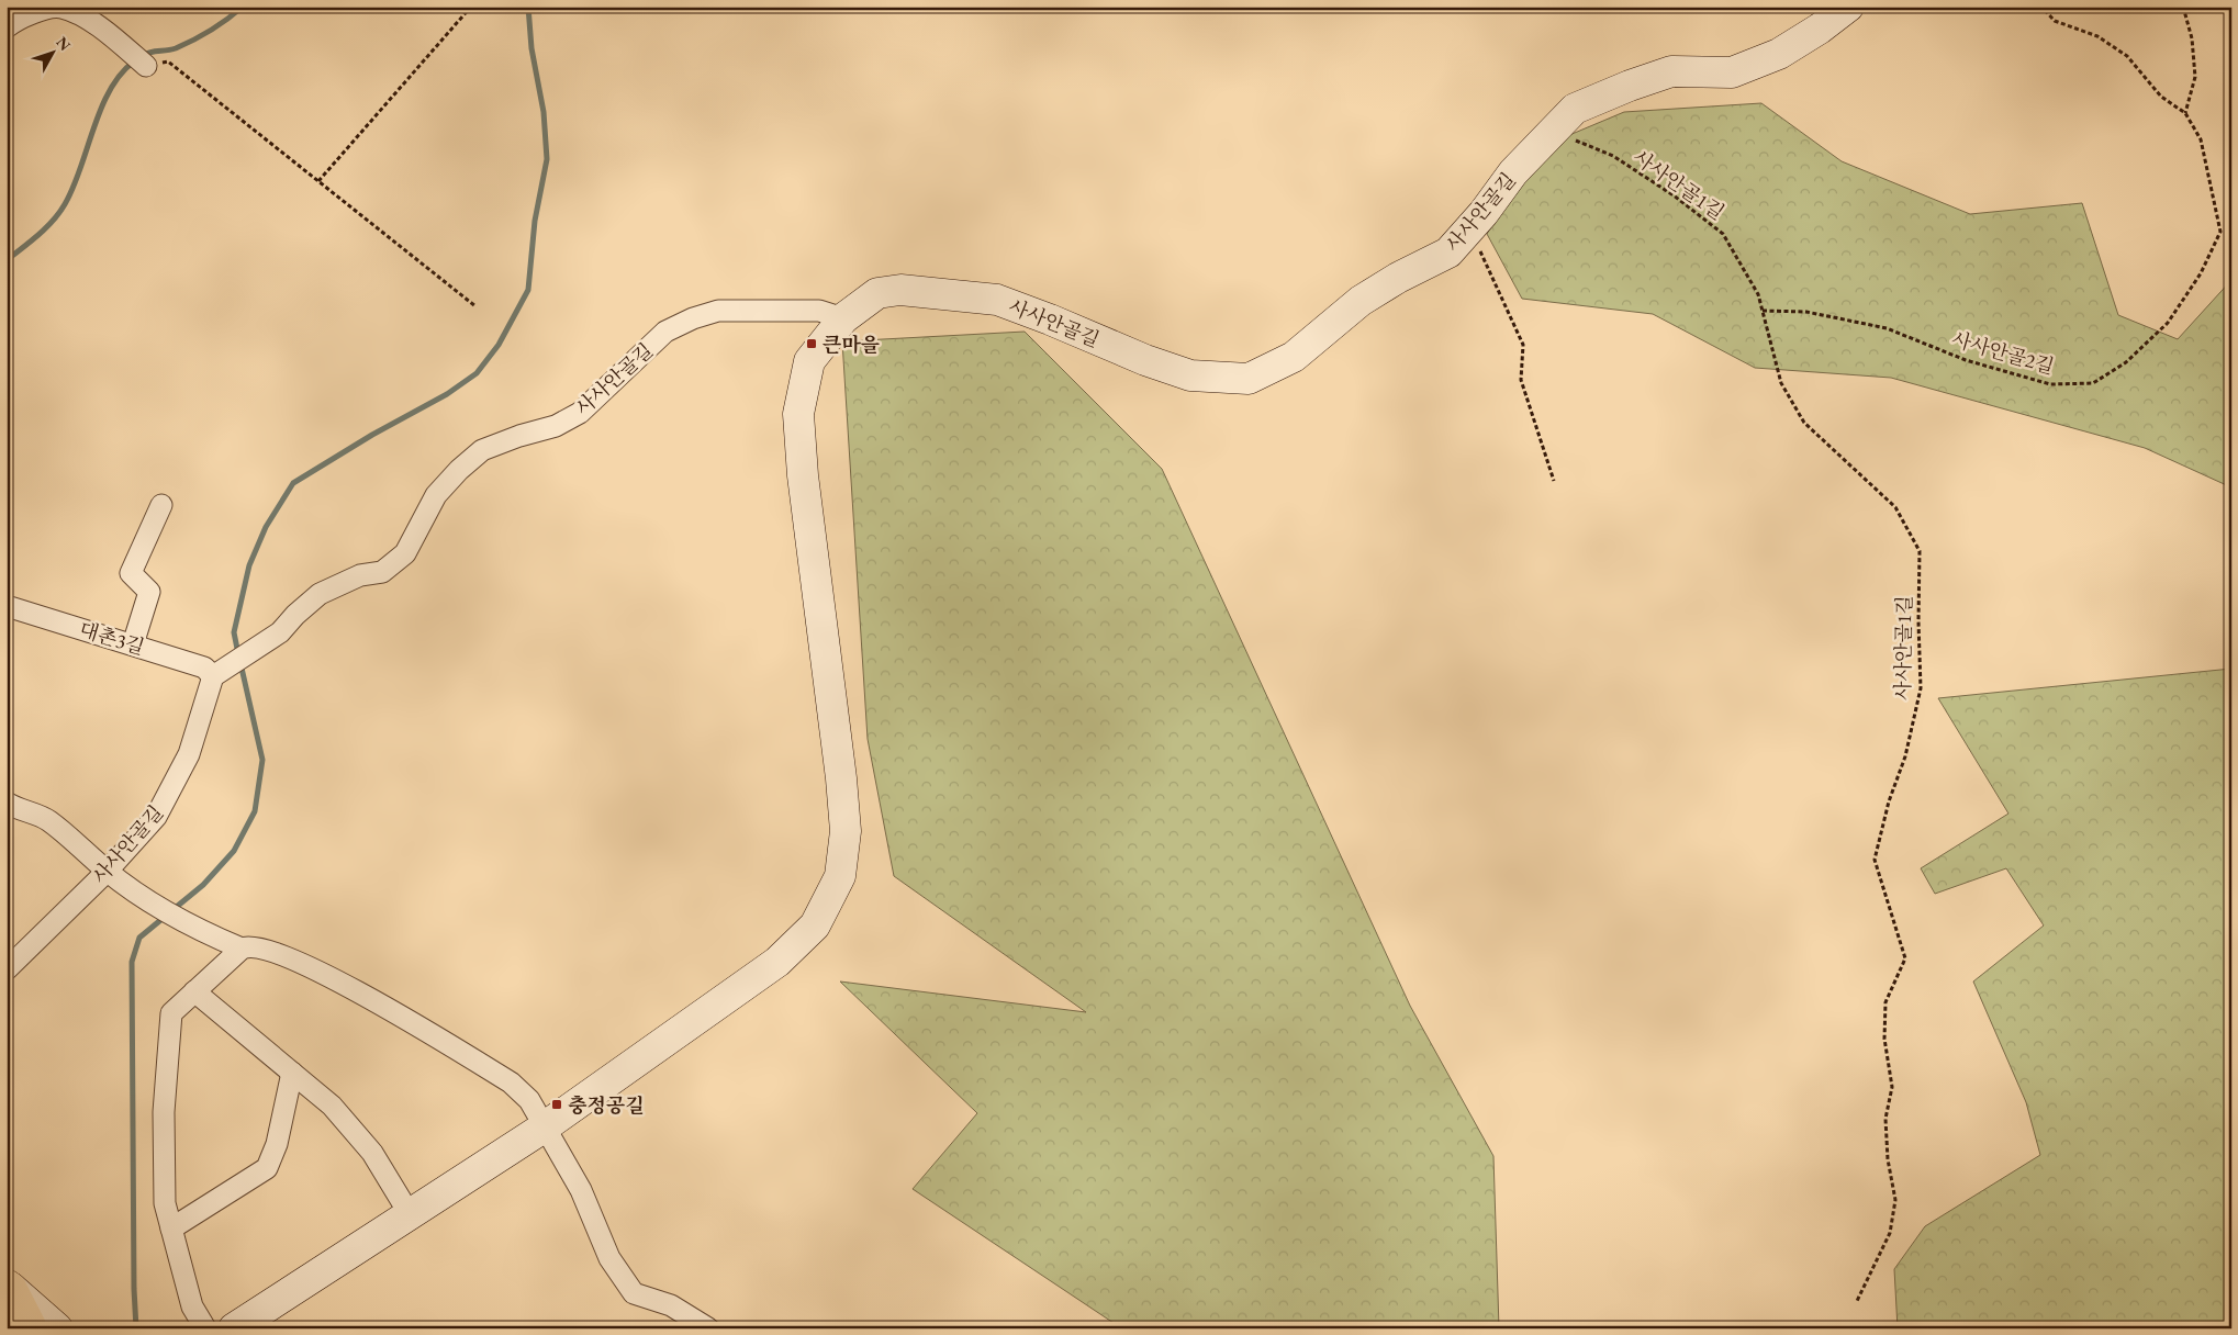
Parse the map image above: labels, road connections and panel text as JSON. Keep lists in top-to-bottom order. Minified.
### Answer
{"streets":{"street":["사사안골길","대촌3길"],"path":["사사안골1길","사사안골2길"]},"crossings":[["사사안골1길","사사안골길"],["사사안골1길","사사안골2길"],["사사안골길","대촌3길"]],"places":{"transit":["큰마을","충정공길"]},"north":"top right"}
